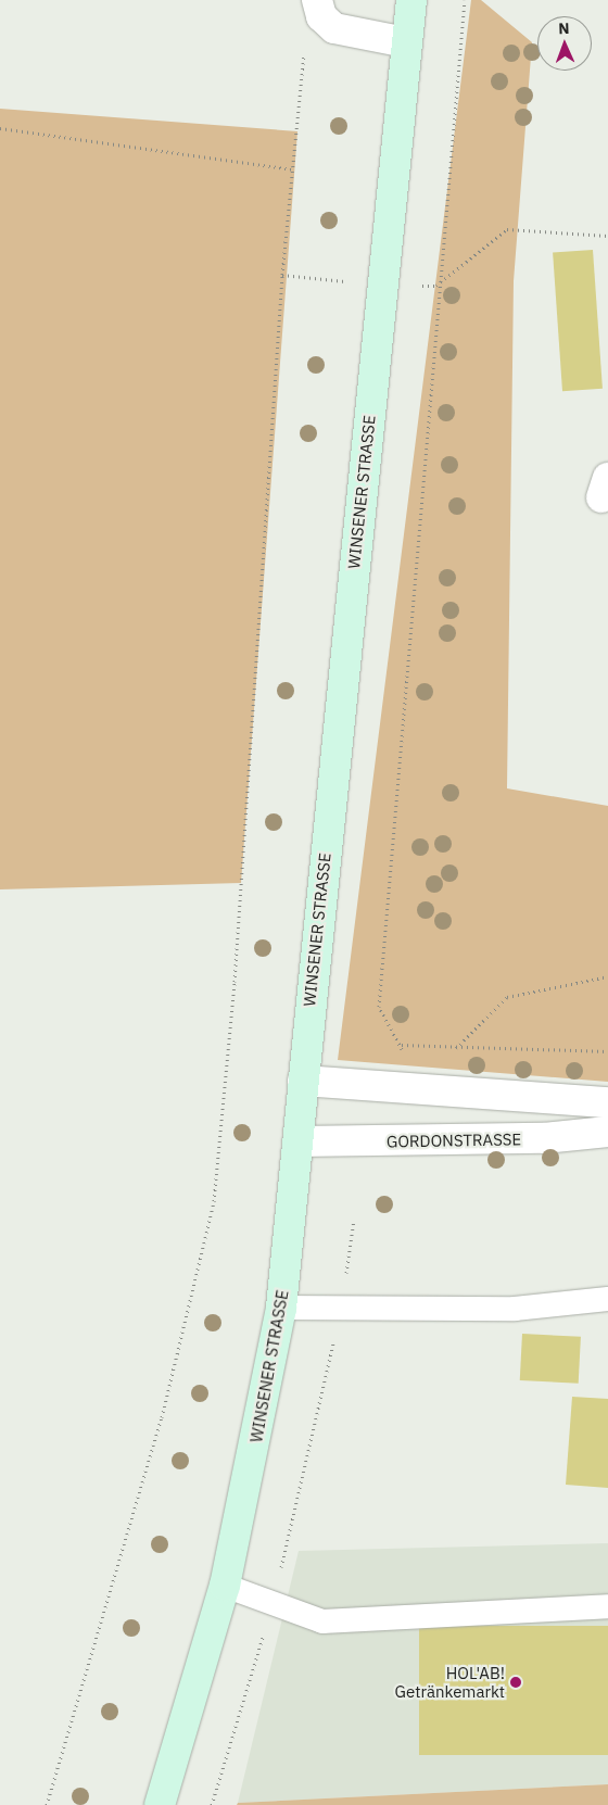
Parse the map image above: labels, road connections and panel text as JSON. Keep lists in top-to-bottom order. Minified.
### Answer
{"streets":{"main road":["WINSENER STRASSE"],"street":["GORDONSTRASSE"]},"crossings":[["WINSENER STRASSE","GORDONSTRASSE"]],"places":["HOL'AB! Getränkemarkt"],"north":"top"}
